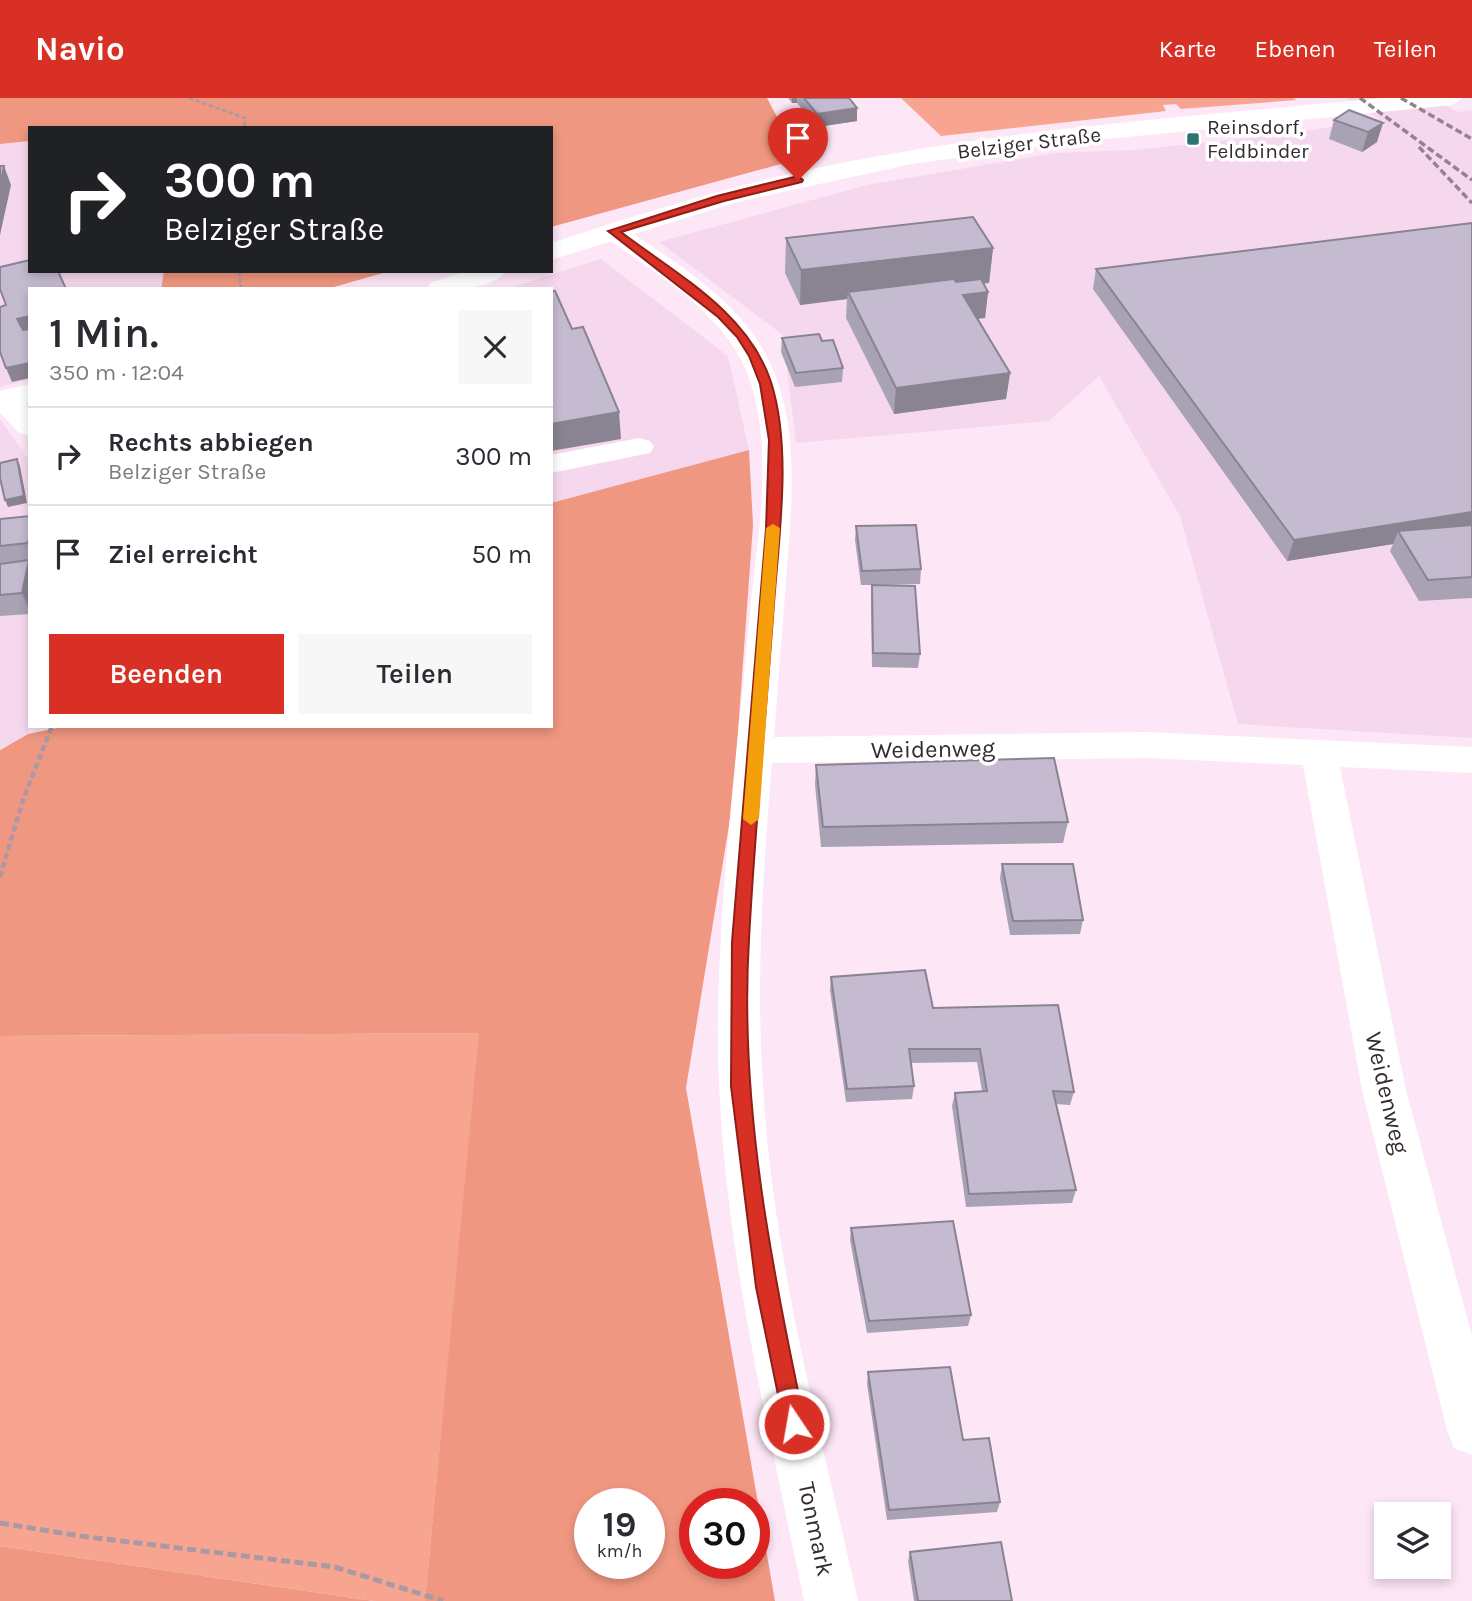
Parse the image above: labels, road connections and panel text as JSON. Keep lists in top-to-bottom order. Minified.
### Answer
{"streets":{"street":["Belziger Straße","Weidenweg","Tonmark"]},"crossings":[["Belziger Straße","Tonmark"],["Weidenweg","Tonmark"]],"places":{"transit":["Reinsdorf, Feldbinder"]},"page":{"header":"Navio","nav":["Karte","Ebenen","Teilen"],"turn":["300 m","Belziger Straße"],"heading":["1 Min.","350 m · 12:04"],"list":[{"name":"Rechts abbiegen","note":"Belziger Straße","value":"300 m"},{"name":"Ziel erreicht","value":"50 m"}],"buttons":["Beenden","Teilen"],"speed":"19 km/h","limit":"30"}}
